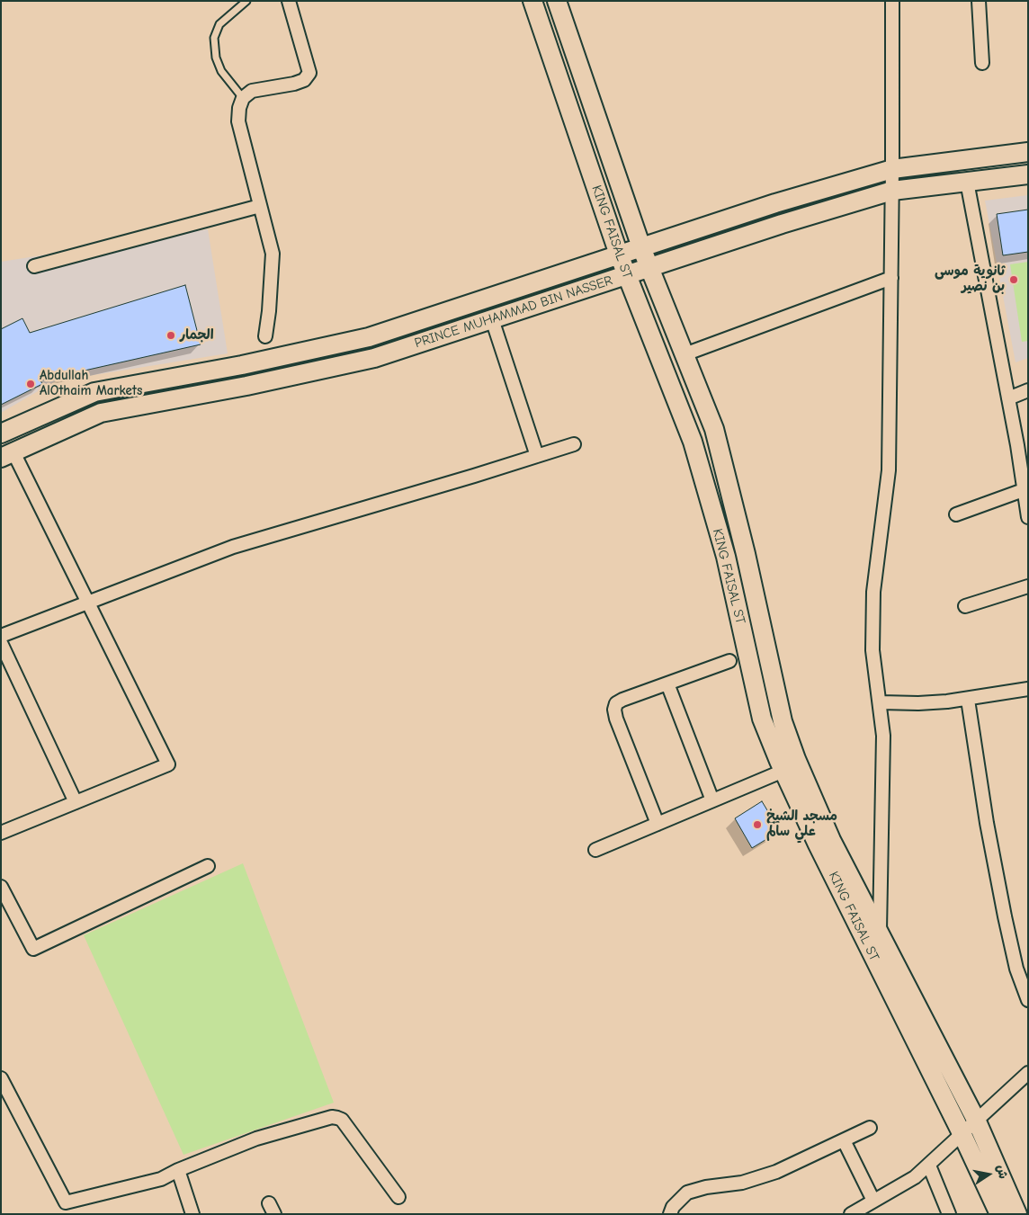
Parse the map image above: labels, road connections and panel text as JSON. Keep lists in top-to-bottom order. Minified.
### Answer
{"streets":{"street":["KING FAISAL ST","PRINCE MUHAMMAD BIN NASSER"]},"crossings":[["KING FAISAL ST","PRINCE MUHAMMAD BIN NASSER"]],"places":["ثانوية موسى بن نصير","الجمار","Abdullah AlOthaim Markets","مسجد الشيخ علي سالم"],"north":"right"}
